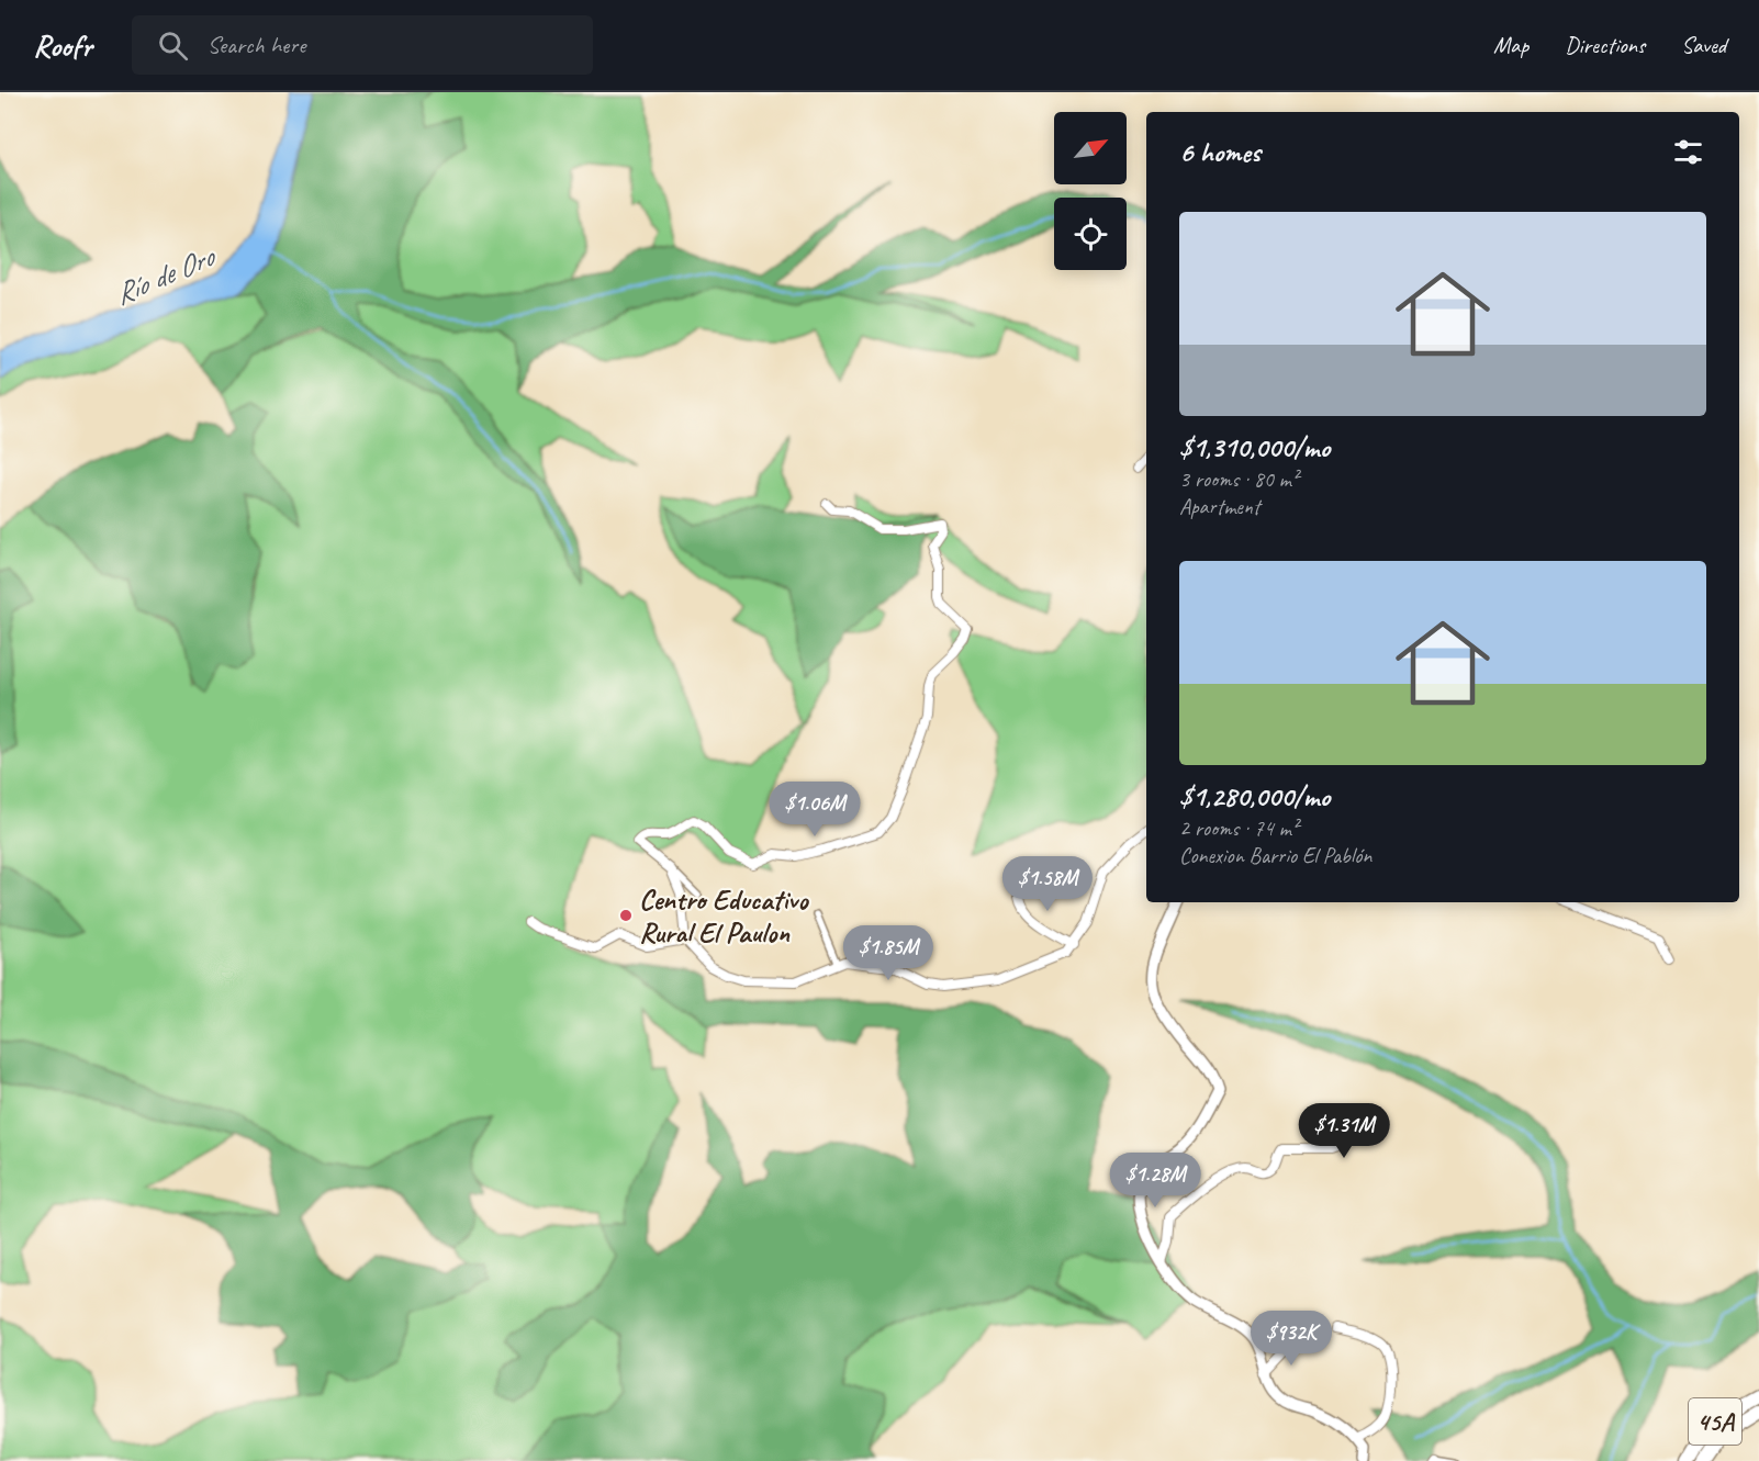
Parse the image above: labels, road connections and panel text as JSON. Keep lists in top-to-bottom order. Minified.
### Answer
{"streets":{"highway":["45A"]},"water":["Río de Oro"],"places":["Centro Educativo Rural El Paulon"],"north":"top right","page":{"header":"Roofr","search":"Search here","nav":["Map","Directions","Saved"],"heading":"6 homes","list":[{"name":"$1,310,000/mo","note":"3 rooms · 80 m² · Apartment"},{"name":"$1,280,000/mo","note":"2 rooms · 74 m² · Conexion Barrio El Pablón"}],"price":["$1.06M","$1.58M","$1.85M","$1.31M","$1.28M","$932K"]}}
